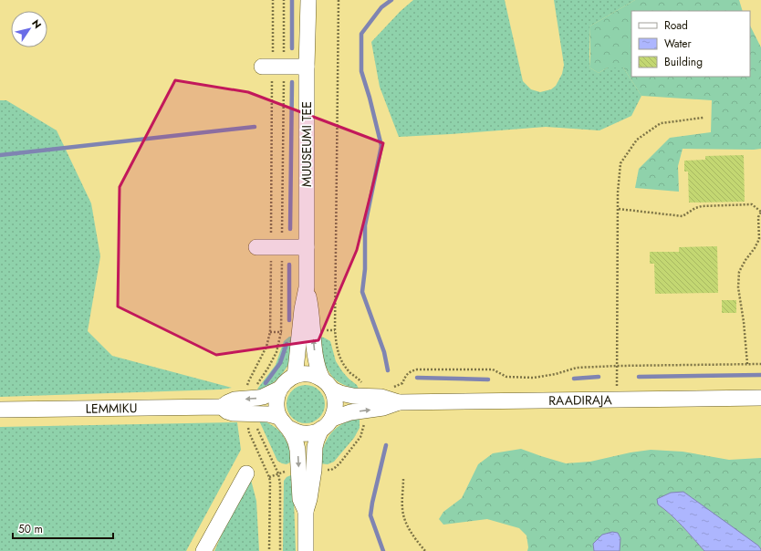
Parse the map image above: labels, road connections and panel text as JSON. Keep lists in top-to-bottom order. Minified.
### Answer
{"streets":{"street":["MUUSEUMI TEE","RAADIRAJA","LEMMIKU"]},"crossings":[["MUUSEUMI TEE","RAADIRAJA"],["MUUSEUMI TEE","LEMMIKU"],["RAADIRAJA","LEMMIKU"]],"legend":["Road","Water","Building"],"scale_bar":"50 m","north":"top right"}
